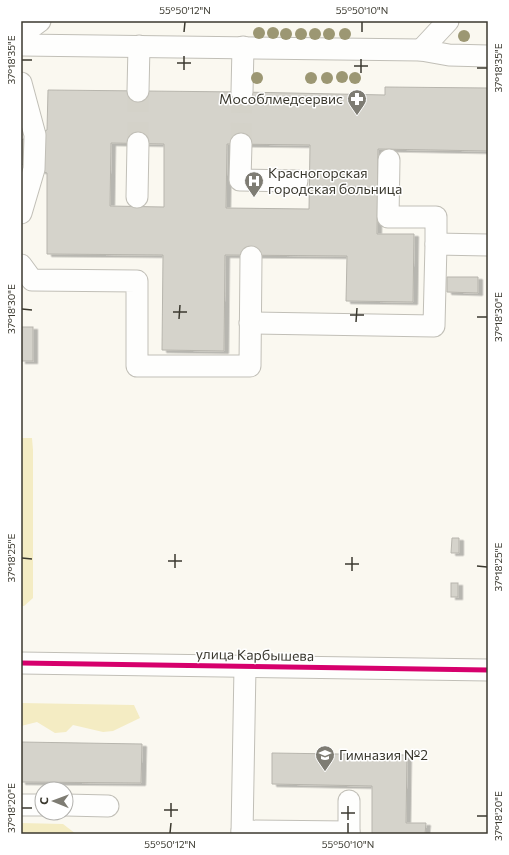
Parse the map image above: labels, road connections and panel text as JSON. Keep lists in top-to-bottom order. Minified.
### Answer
{"streets":{"street":["улица Карбышева"]},"places":{"pharmacy":["Мособлмедсервис"],"hospital":["Красногорская городская больница"],"school or university":["Гимназия №2"]},"north":"left","coordinates":["55°50'12\"N","55°50'10\"N","37°18'35\"E","37°18'30\"E","37°18'25\"E","37°18'20\"E"]}
